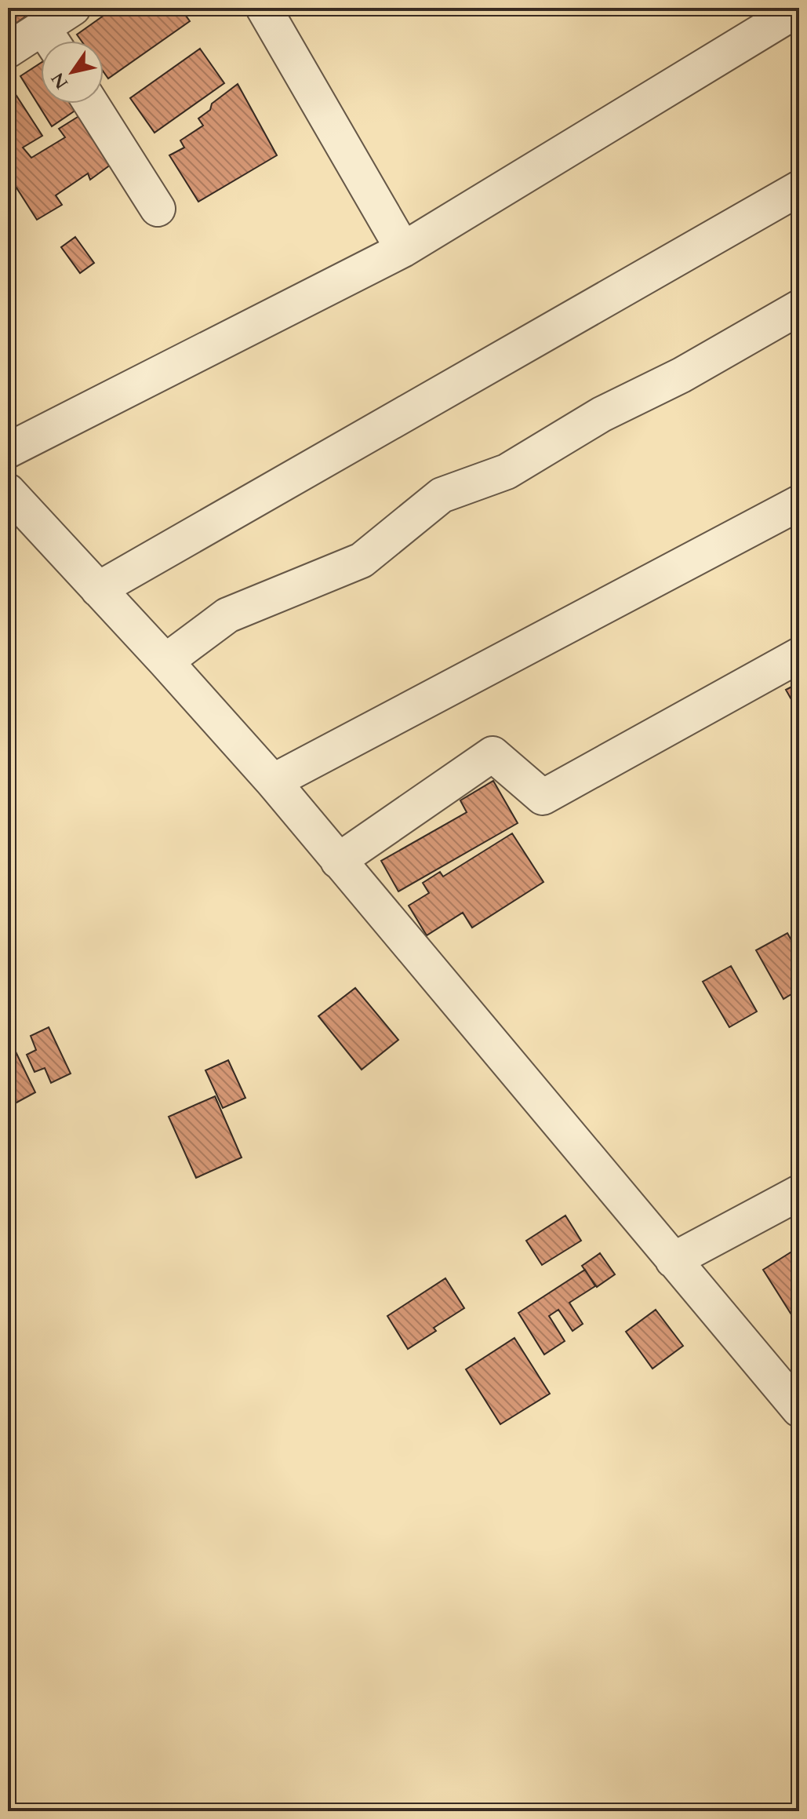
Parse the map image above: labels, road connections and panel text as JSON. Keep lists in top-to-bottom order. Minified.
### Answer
{"north":"bottom left"}
